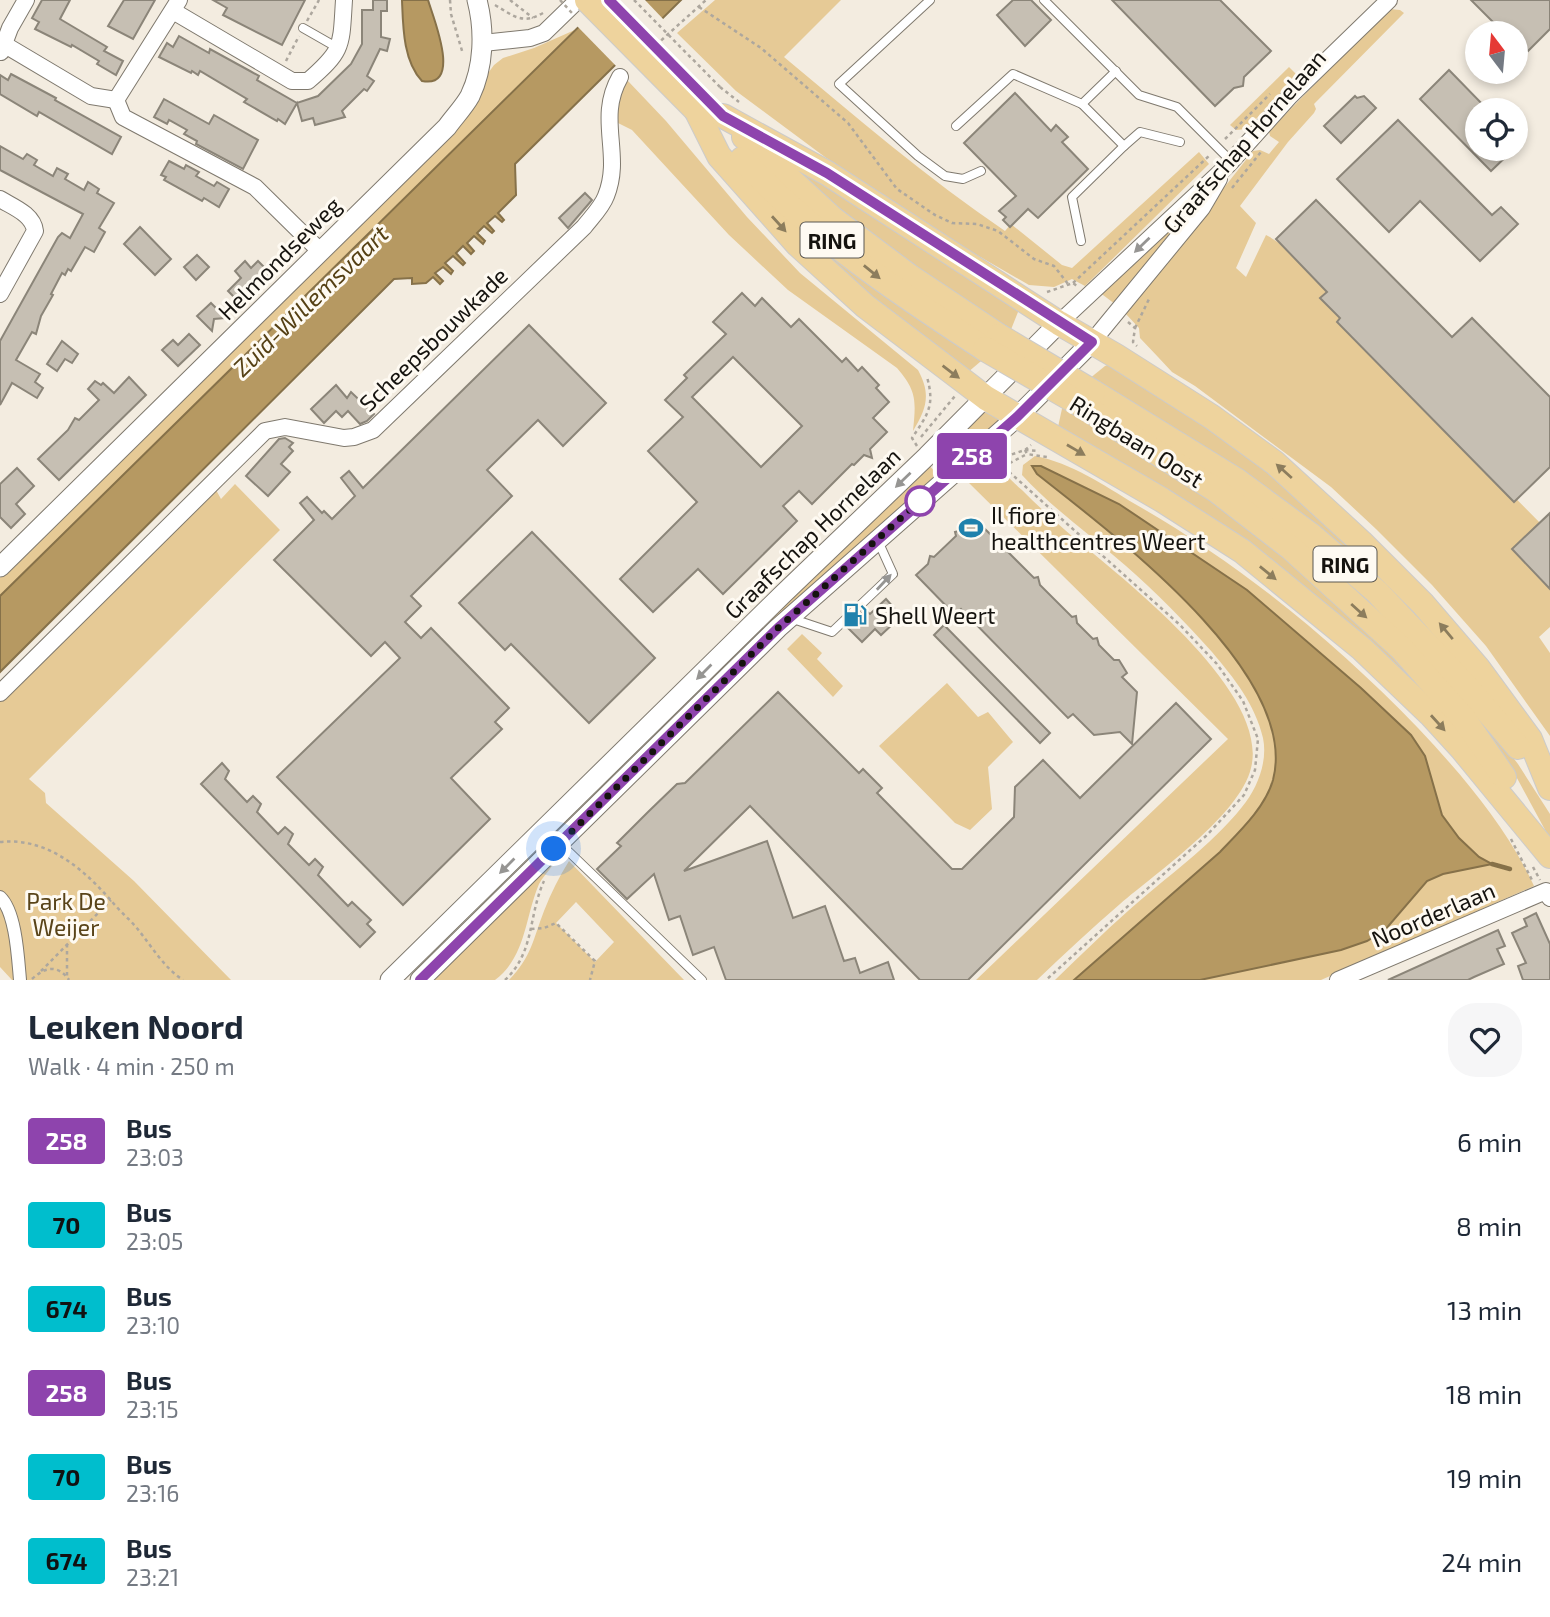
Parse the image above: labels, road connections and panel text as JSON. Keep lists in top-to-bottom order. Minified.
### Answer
{"streets":{"main road":["RING","Ringbaan Oost"],"street":["Graafschap Hornelaan","Helmondseweg","Scheepsbouwkade","Noorderlaan"]},"water":["Zuid-Willemsvaart"],"parks":["Park De Weijer"],"places":{"sports":["Il fiore healthcentres Weert"],"fuel station":["Shell Weert"]},"lines":["bus line 258"],"north":"top","page":{"on_map":"258","heading":["Leuken Noord","Walk · 4 min · 250 m"],"list":[{"mark":"258","name":"Bus","note":"23:03","value":"6 min"},{"mark":"70","name":"Bus","note":"23:05","value":"8 min"},{"mark":"674","name":"Bus","note":"23:10","value":"13 min"},{"mark":"258","name":"Bus","note":"23:15","value":"18 min"},{"mark":"70","name":"Bus","note":"23:16","value":"19 min"},{"mark":"674","name":"Bus","note":"23:21","value":"24 min"}]}}
